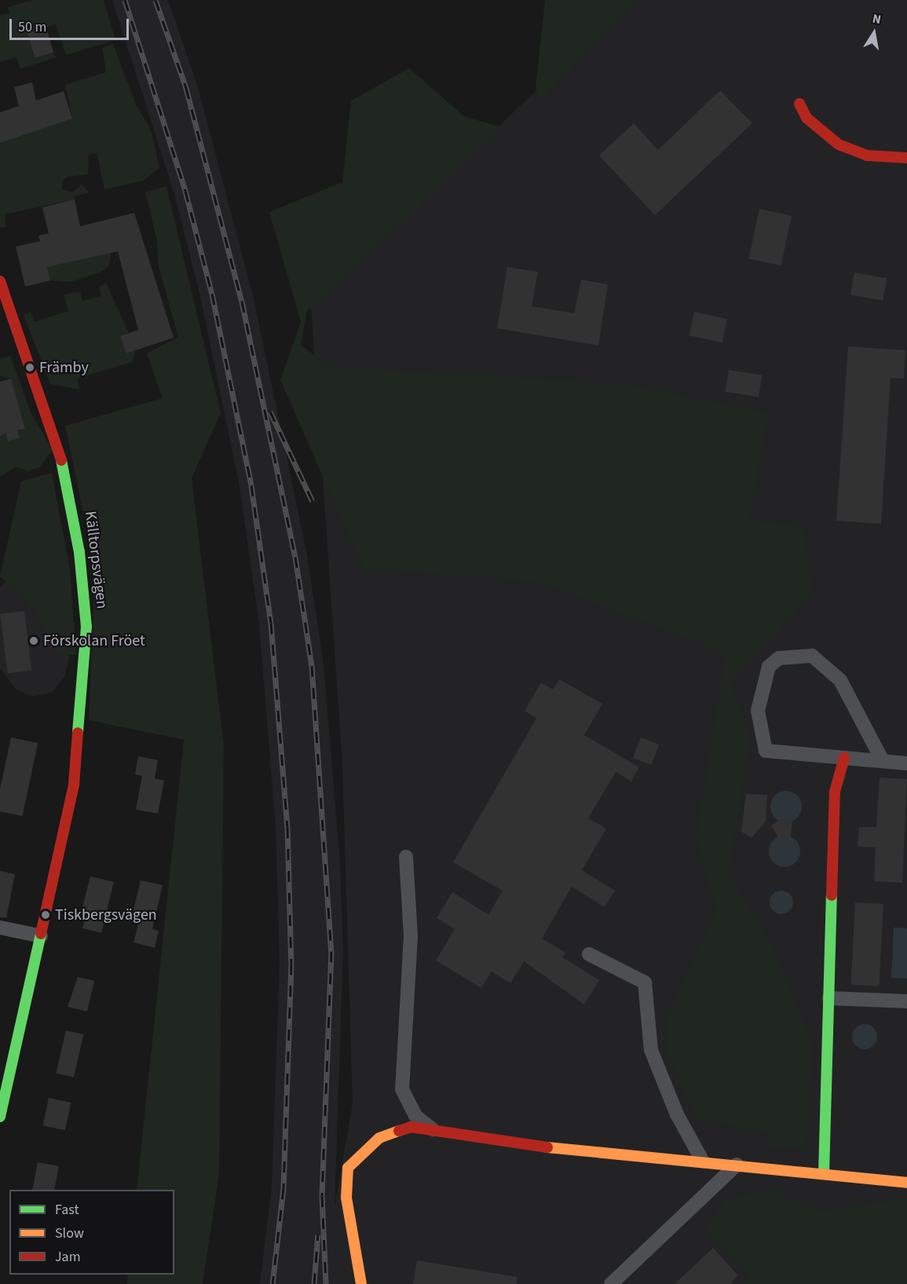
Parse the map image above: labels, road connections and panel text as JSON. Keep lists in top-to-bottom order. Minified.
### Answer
{"streets":{"street":["Källtorpsvägen"]},"places":["Främby","Förskolan Fröet","Tiskbergsvägen"],"legend":["Fast","Slow","Jam"],"scale_bar":"50 m","north":"top"}
